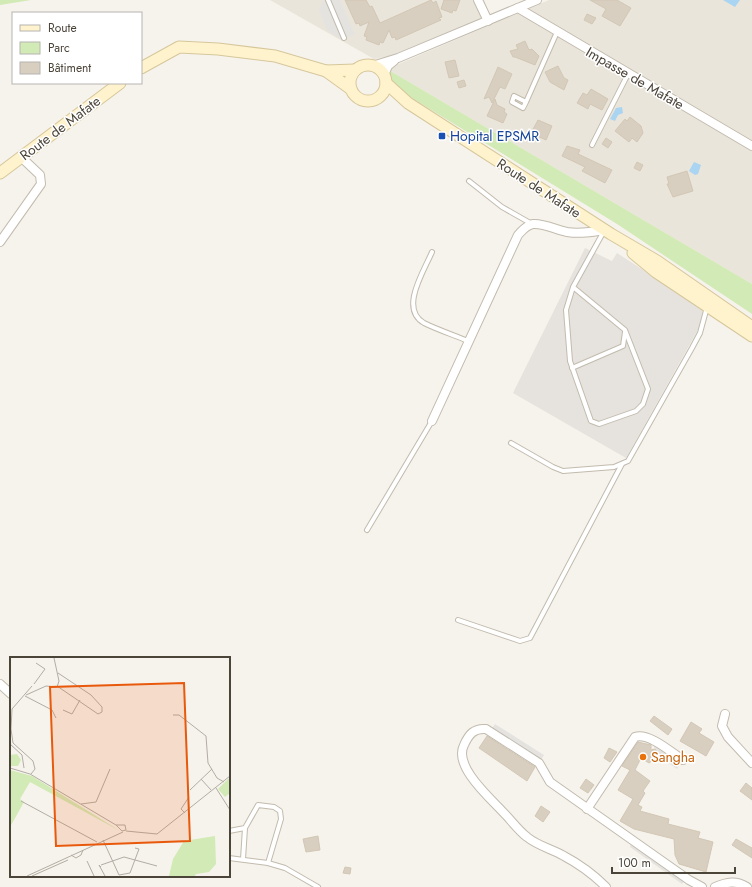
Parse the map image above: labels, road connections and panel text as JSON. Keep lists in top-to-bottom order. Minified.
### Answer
{"streets":{"main road":["Route de Mafate"],"street":["Impasse de Mafate"]},"places":{"transit":["Hopital EPSMR"],"other":["Sangha"]},"legend":["Route","Parc","Bâtiment"],"scale_bar":"100 m"}
